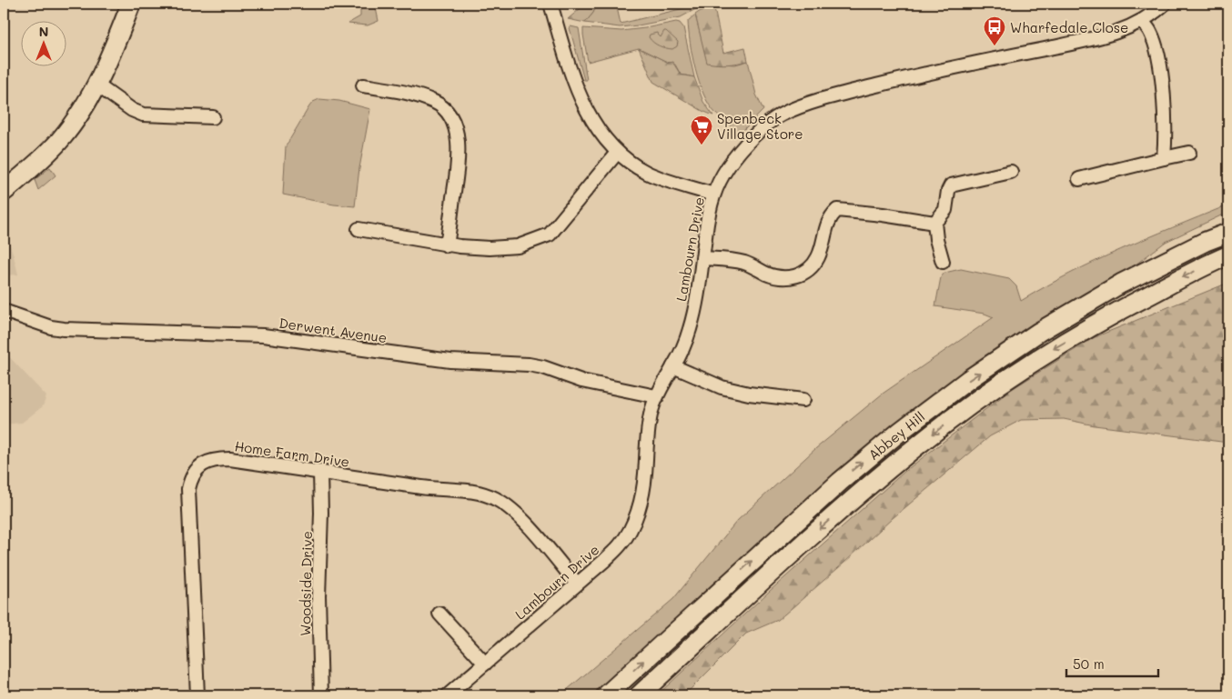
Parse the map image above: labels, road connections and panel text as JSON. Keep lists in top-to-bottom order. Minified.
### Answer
{"streets":{"highway":["Abbey Hill"],"street":["Lambourn Drive","Derwent Avenue","Home Farm Drive","Woodside Drive"]},"crossings":[["Lambourn Drive","Derwent Avenue"],["Lambourn Drive","Home Farm Drive"],["Home Farm Drive","Woodside Drive"]],"places":{"bus stop":["Wharfedale Close"],"supermarket":["Spenbeck Village Store"]},"scale_bar":"50 m","north":"top"}
